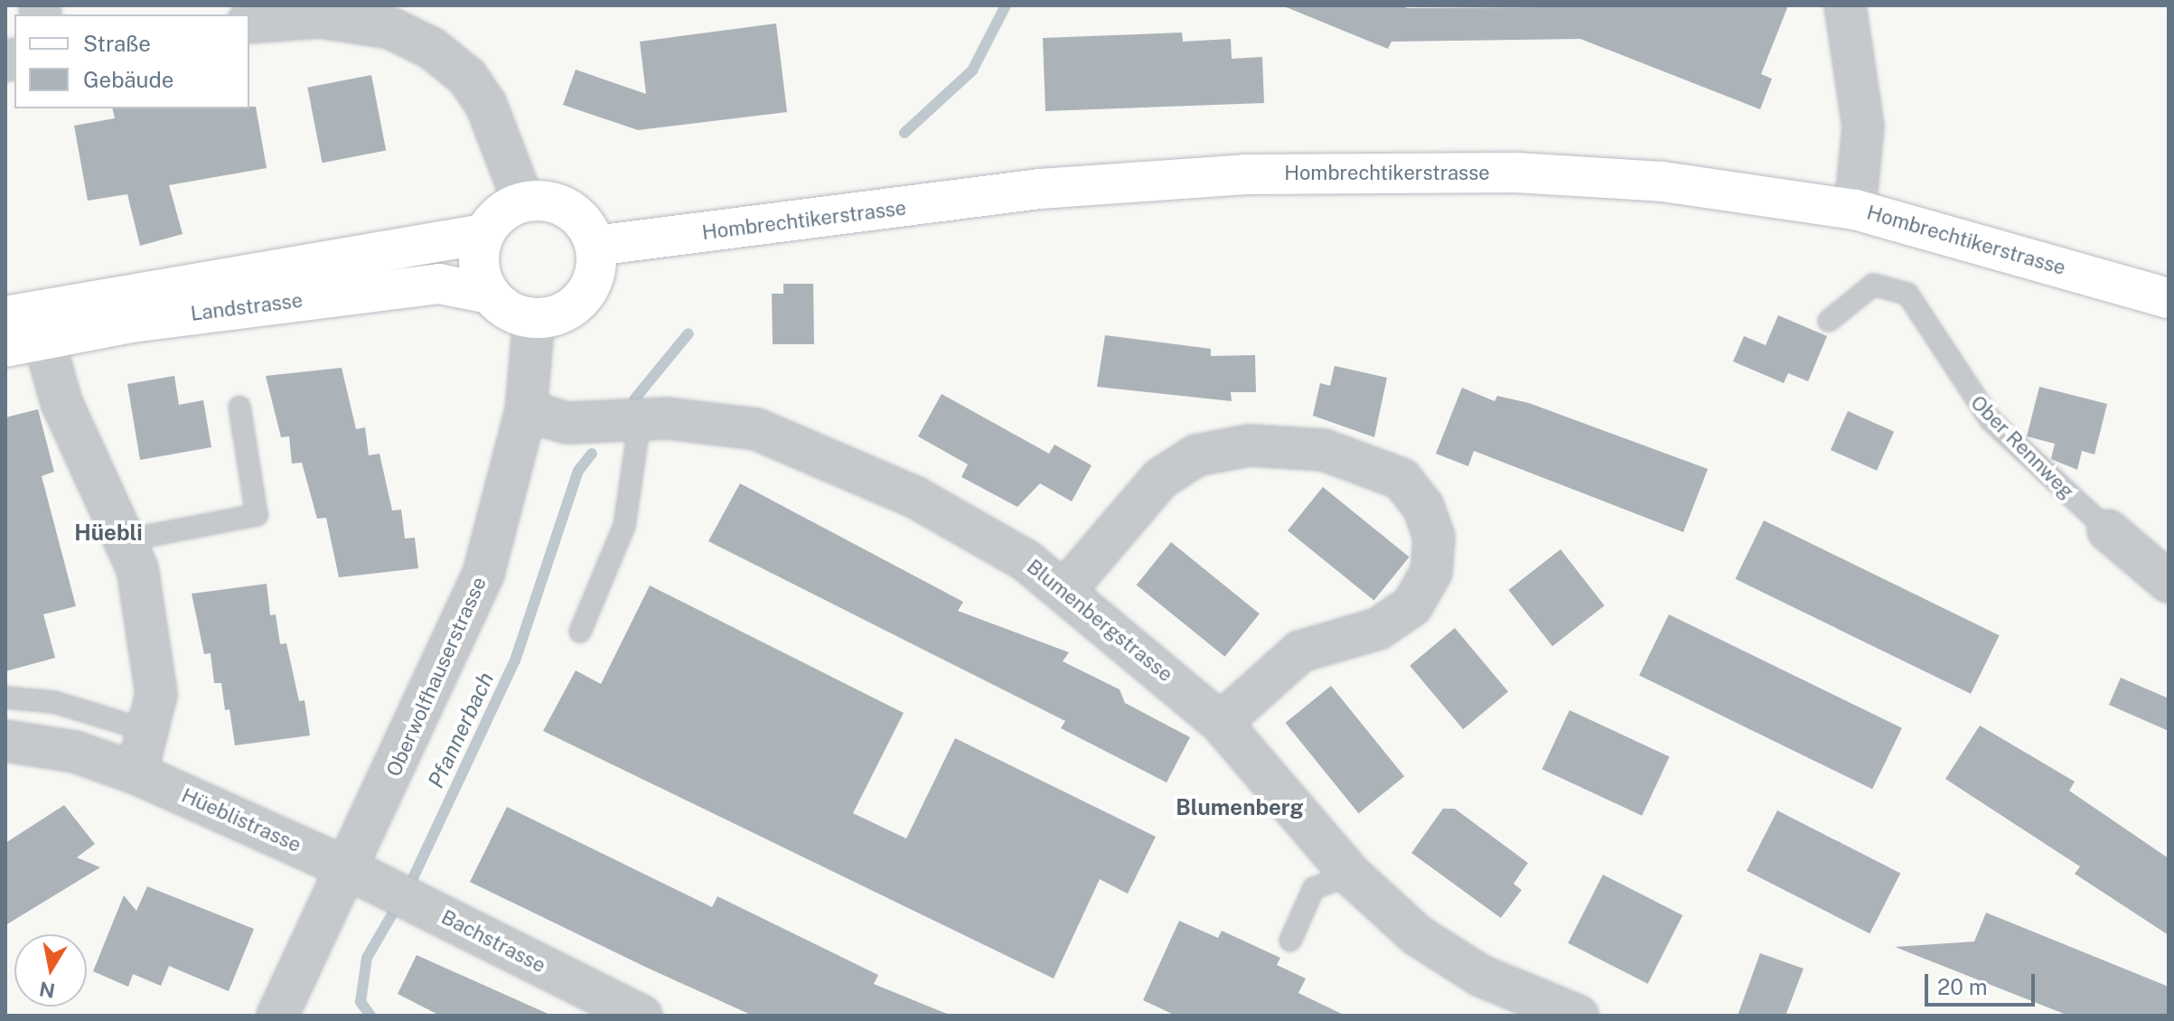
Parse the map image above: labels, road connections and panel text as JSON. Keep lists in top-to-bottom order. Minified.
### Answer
{"streets":{"main road":["Hombrechtikerstrasse","Landstrasse"],"street":["Ober Rennweg","Blumenbergstrasse","Oberwolfhauserstrasse","Hüeblistrasse","Bachstrasse"]},"crossings":[["Hombrechtikerstrasse","Landstrasse"],["Hombrechtikerstrasse","Oberwolfhauserstrasse"],["Landstrasse","Oberwolfhauserstrasse"],["Blumenbergstrasse","Oberwolfhauserstrasse"],["Oberwolfhauserstrasse","Hüeblistrasse"],["Oberwolfhauserstrasse","Bachstrasse"],["Hüeblistrasse","Bachstrasse"]],"districts":["Hüebli","Blumenberg"],"water":["Pfannerbach"],"legend":["Straße","Gebäude"],"scale_bar":"20 m","north":"bottom"}
